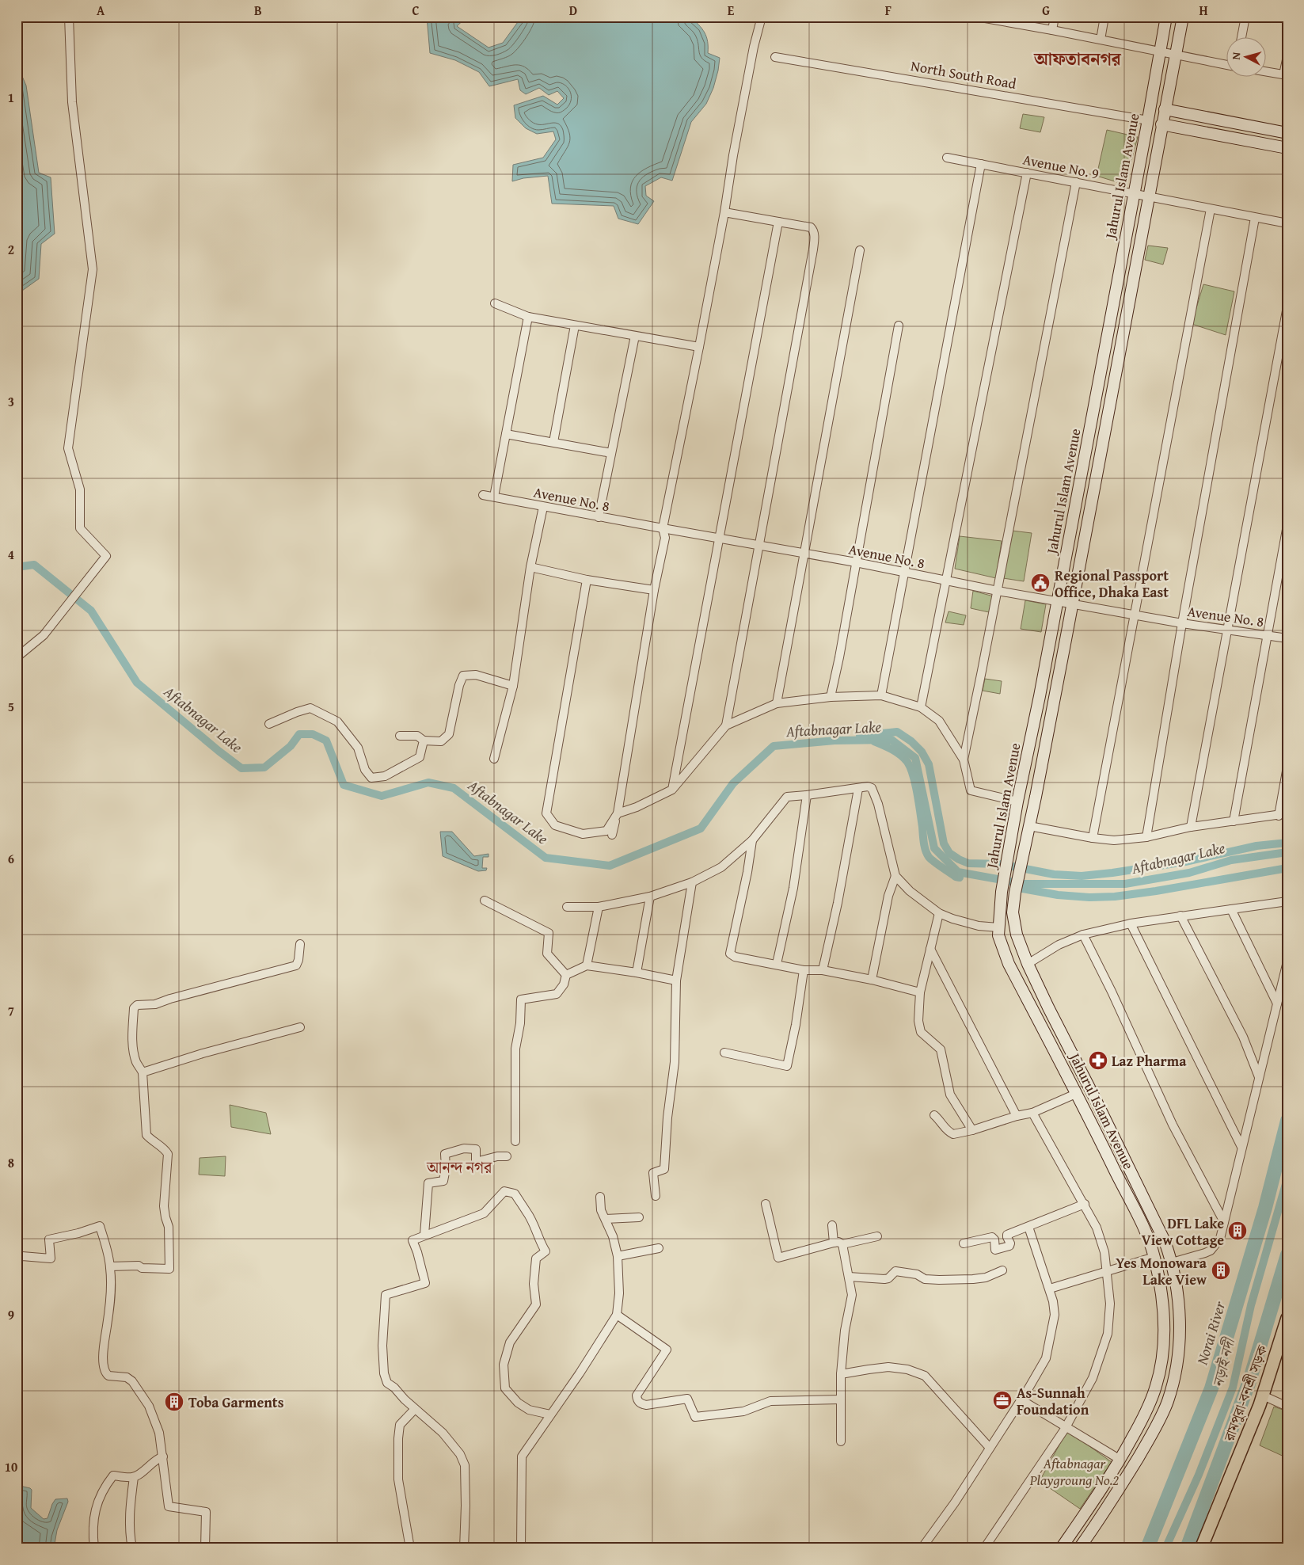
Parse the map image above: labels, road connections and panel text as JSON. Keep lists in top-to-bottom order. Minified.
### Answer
{"streets":{"main road":["রামপুরা-বনশ্রী সড়ক"],"street":["North South Road","Avenue No. 9","Jahurul Islam Avenue","Avenue No. 8"]},"crossings":[["North South Road","Jahurul Islam Avenue"],["Avenue No. 9","Jahurul Islam Avenue"],["Jahurul Islam Avenue","Avenue No. 8"]],"districts":["আফতাবনগর","আনন্দ নগর"],"water":["Aftabnagar Lake","Norai River","নড়াই নদী"],"parks":["Aftabnagar Playgroung No.2"],"places":{"public building":["Regional Passport Office, Dhaka East"],"pharmacy":["Laz Pharma"],"building":["DFL Lake View Cottage","Yes Monowara Lake View","Toba Garments"],"office":["As-Sunnah Foundation"]},"north":"left","grid":{"columns":["A","B","C","D","E","F","G","H"],"rows":["1","2","3","4","5","6","7","8","9","10"]}}
